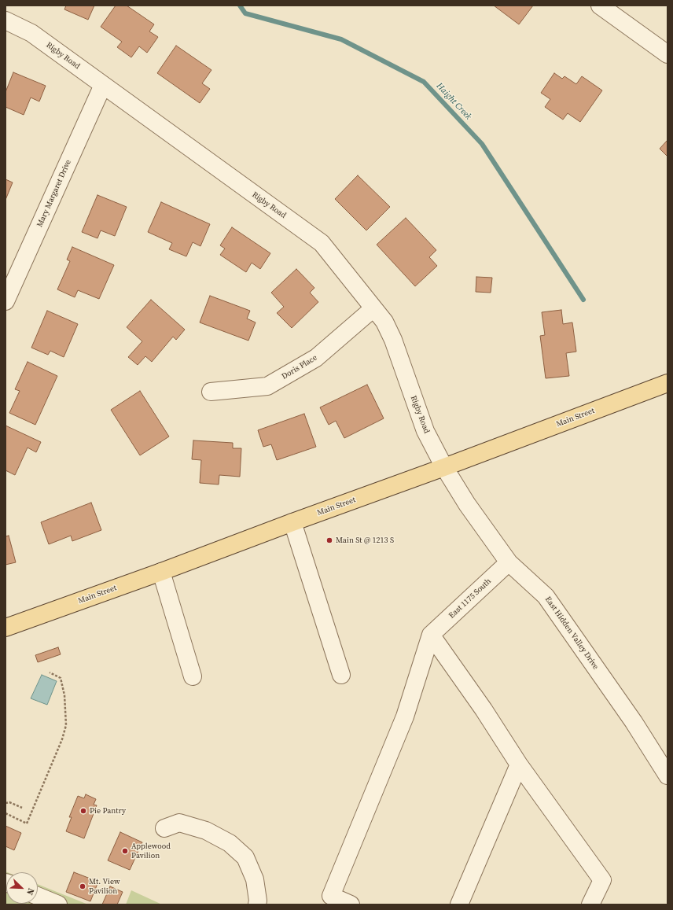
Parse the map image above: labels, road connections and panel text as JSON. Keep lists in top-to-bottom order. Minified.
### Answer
{"streets":{"main road":["Main Street"],"street":["Rigby Road","Mary Margaret Drive","Doris Place","East 1175 South","East Hidden Valley Drive"]},"crossings":[["Rigby Road","Mary Margaret Drive"],["Rigby Road","Doris Place"],["Rigby Road","Main Street"],["Rigby Road","East Hidden Valley Drive"],["Main Street","East Hidden Valley Drive"],["East 1175 South","East Hidden Valley Drive"]],"water":["Haight Creek"],"places":["Main St @ 1213 S","Pie Pantry","Applewood Pavilion","Mt. View Pavilion"],"north":"bottom right"}
